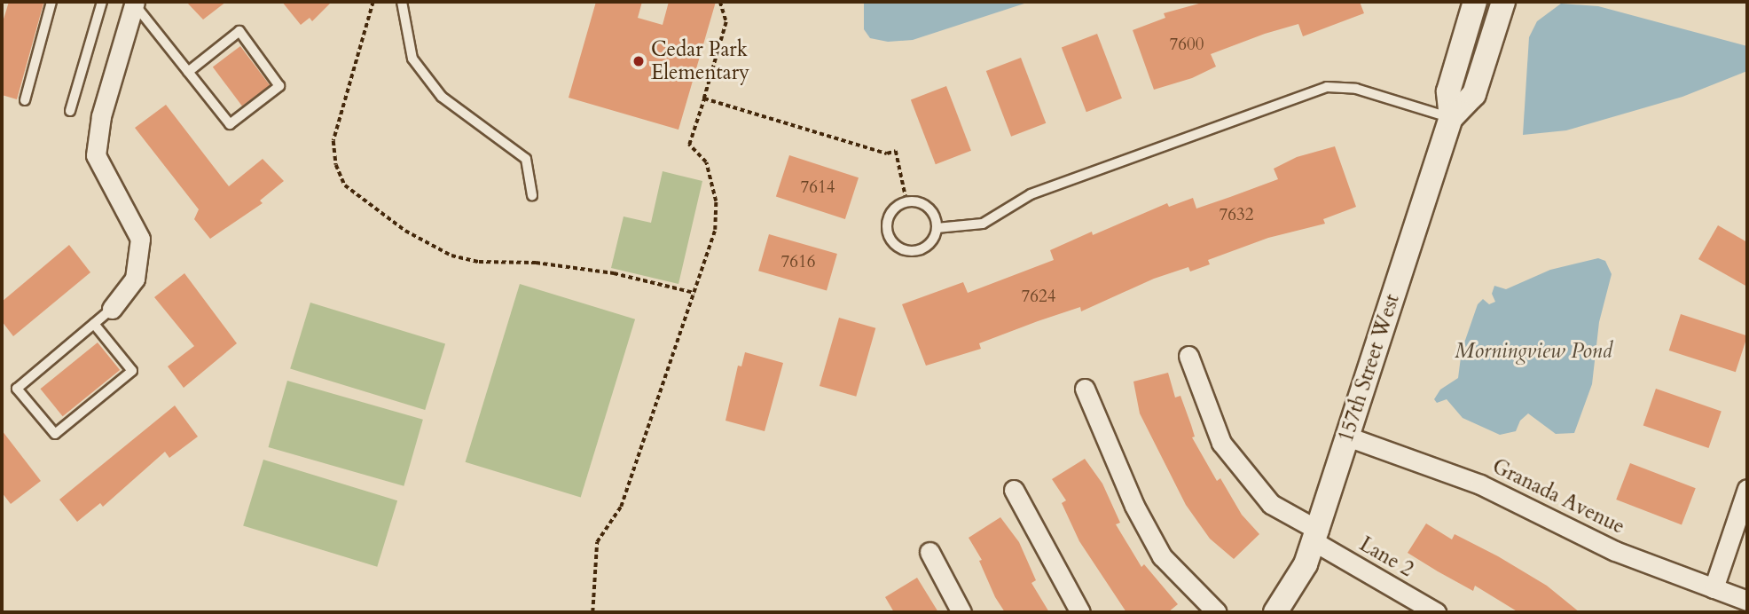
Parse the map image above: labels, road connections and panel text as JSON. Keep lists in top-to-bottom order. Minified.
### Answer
{"streets":{"street":["157th Street West","Granada Avenue","Lane 2"]},"crossings":[["157th Street West","Granada Avenue"],["157th Street West","Lane 2"]],"water":["Morningview Pond"],"places":["Cedar Park Elementary"],"house_numbers":["7600","7614","7632","7616","7624"]}
